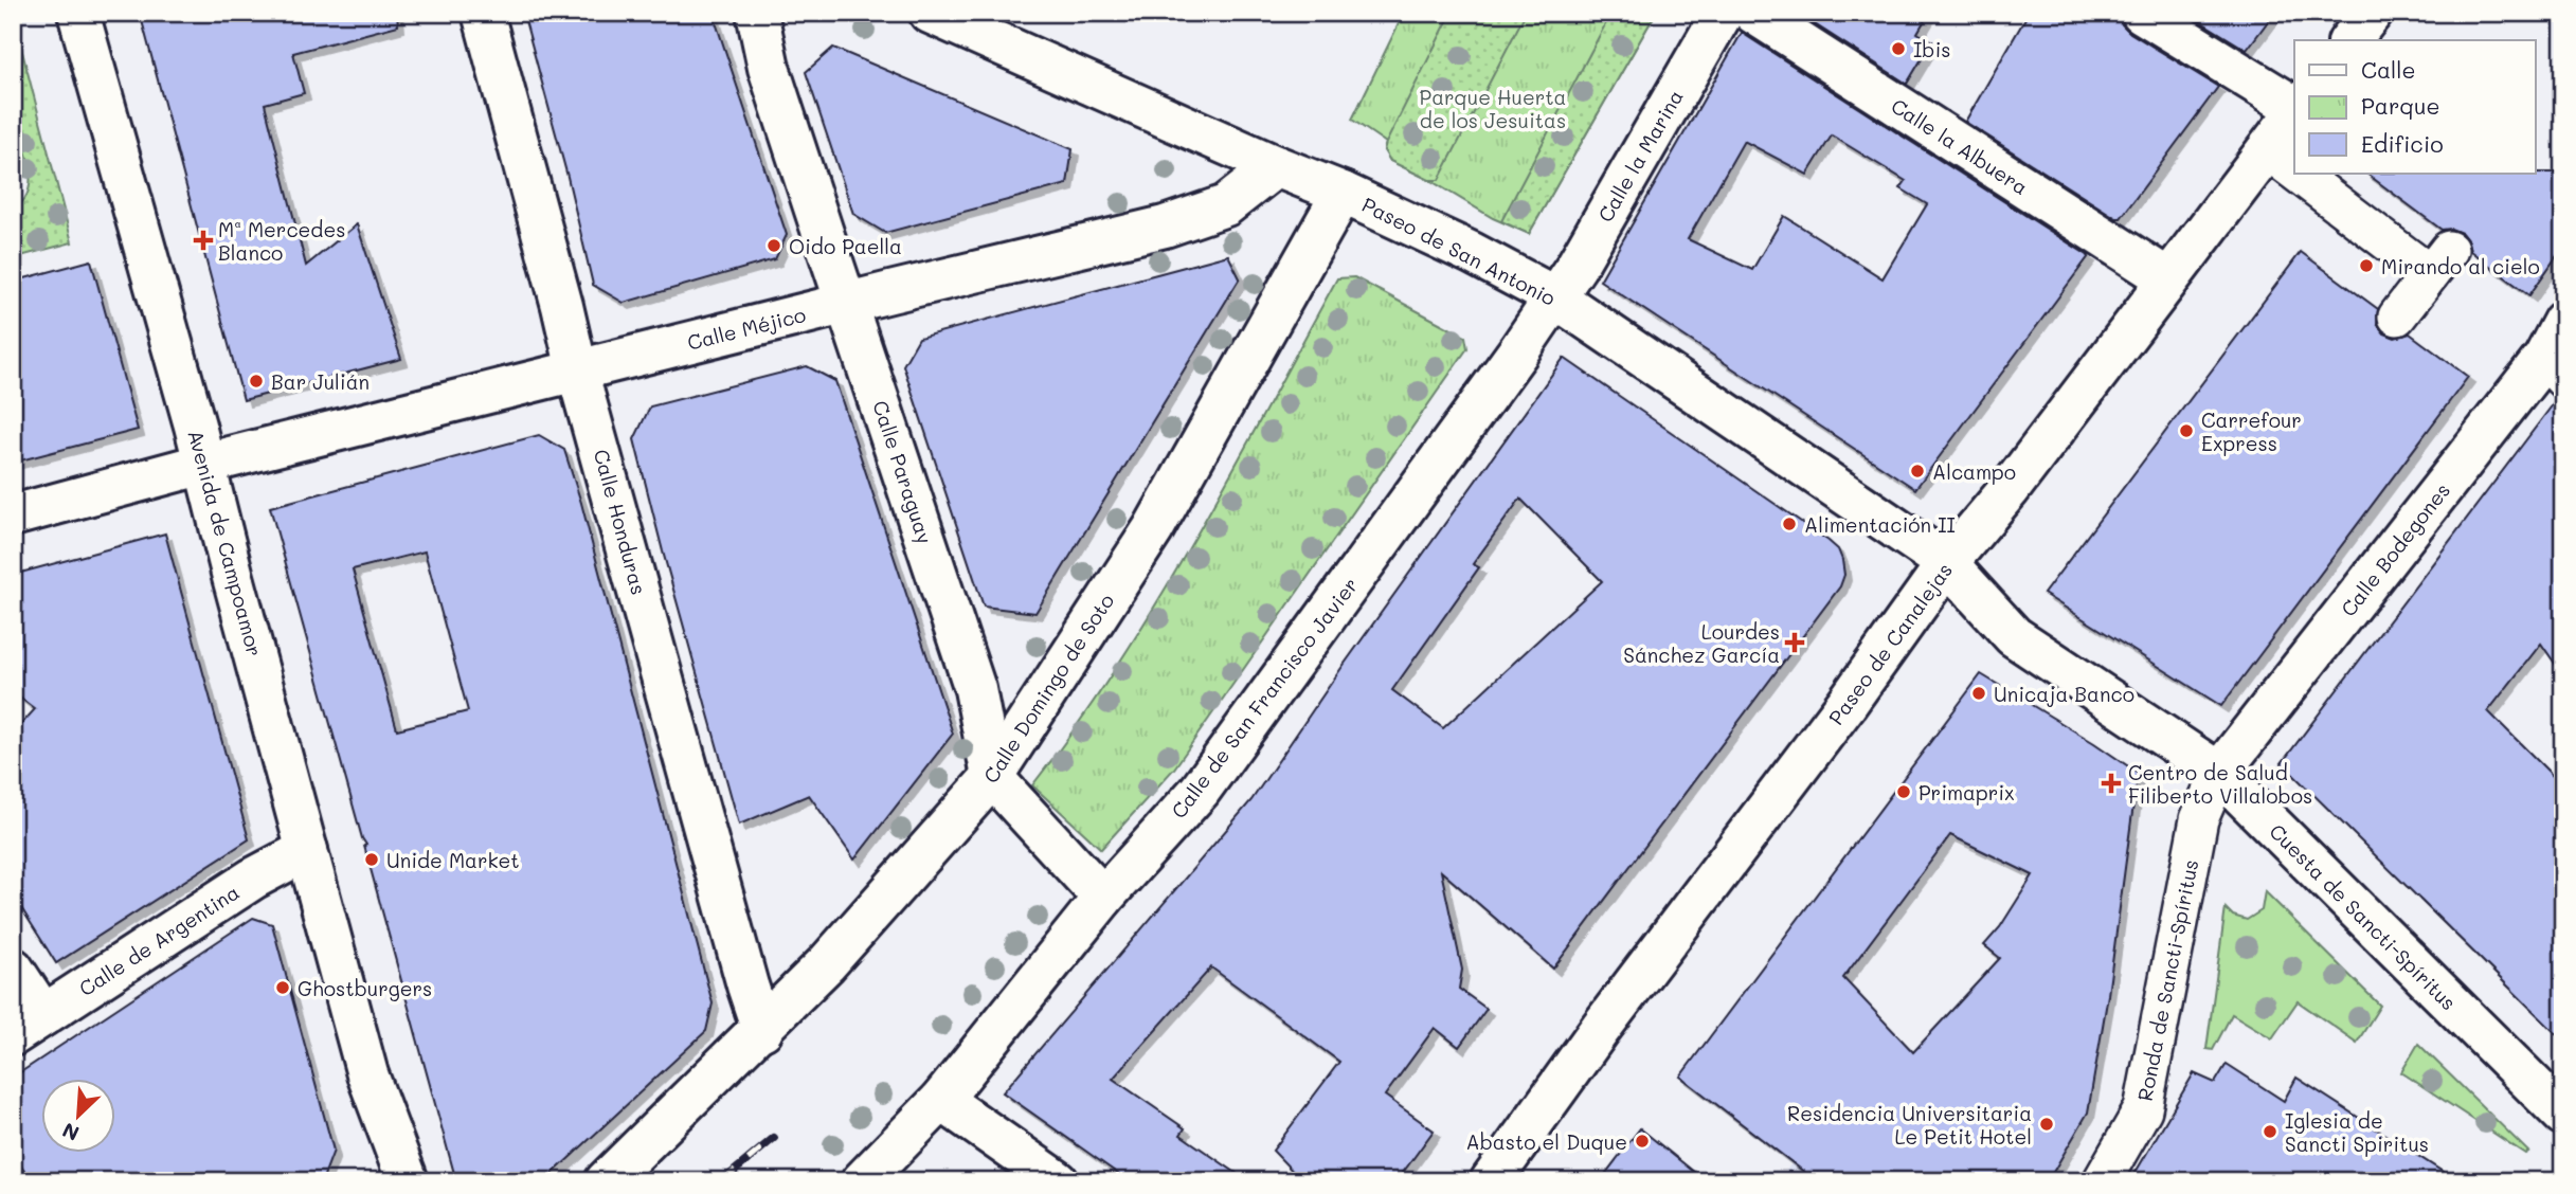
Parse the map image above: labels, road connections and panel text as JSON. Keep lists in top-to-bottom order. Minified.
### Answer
{"streets":{"main road":["Calle la Albuera","Calle la Marina","Paseo de San Antonio","Calle Méjico","Calle Paraguay","Calle Honduras","Avenida de Campoamor","Calle Bodegones","Paseo de Canalejas","Calle Domingo de Soto","Calle de San Francisco Javier","Cuesta de Sancti-Spíritus","Calle de Argentina"],"street":["Ronda de Sancti-Spíritus"]},"crossings":[["Calle la Albuera","Paseo de Canalejas"],["Calle la Marina","Paseo de San Antonio"],["Calle la Marina","Calle de San Francisco Javier"],["Paseo de San Antonio","Calle Méjico"],["Paseo de San Antonio","Paseo de Canalejas"],["Paseo de San Antonio","Calle Domingo de Soto"],["Paseo de San Antonio","Calle de San Francisco Javier"],["Paseo de San Antonio","Cuesta de Sancti-Spíritus"],["Calle Méjico","Calle Paraguay"],["Calle Méjico","Calle Honduras"],["Calle Méjico","Avenida de Campoamor"],["Calle Paraguay","Calle Domingo de Soto"],["Calle Honduras","Calle Domingo de Soto"],["Avenida de Campoamor","Calle de Argentina"],["Calle Bodegones","Cuesta de Sancti-Spíritus"],["Calle Bodegones","Ronda de Sancti-Spíritus"],["Paseo de Canalejas","Cuesta de Sancti-Spíritus"],["Cuesta de Sancti-Spíritus","Ronda de Sancti-Spíritus"]],"parks":["Parque Huerta de los Jesuitas"],"places":{"other":["Ibis","Oido Paella","Mirando al cielo","Bar Julián","Carrefour Express","Alcampo","Alimentación II","Unicaja Banco","Primaprix","Unide Market","Ghostburgers","Residencia Universitaria Le Petit Hotel","Iglesia de Sancti Spiritus","Abasto el Duque"],"health":["Mª Mercedes Blanco","Lourdes Sánchez García","Centro de Salud Filiberto Villalobos"]},"legend":["Calle","Parque","Edificio"],"north":"bottom left"}
